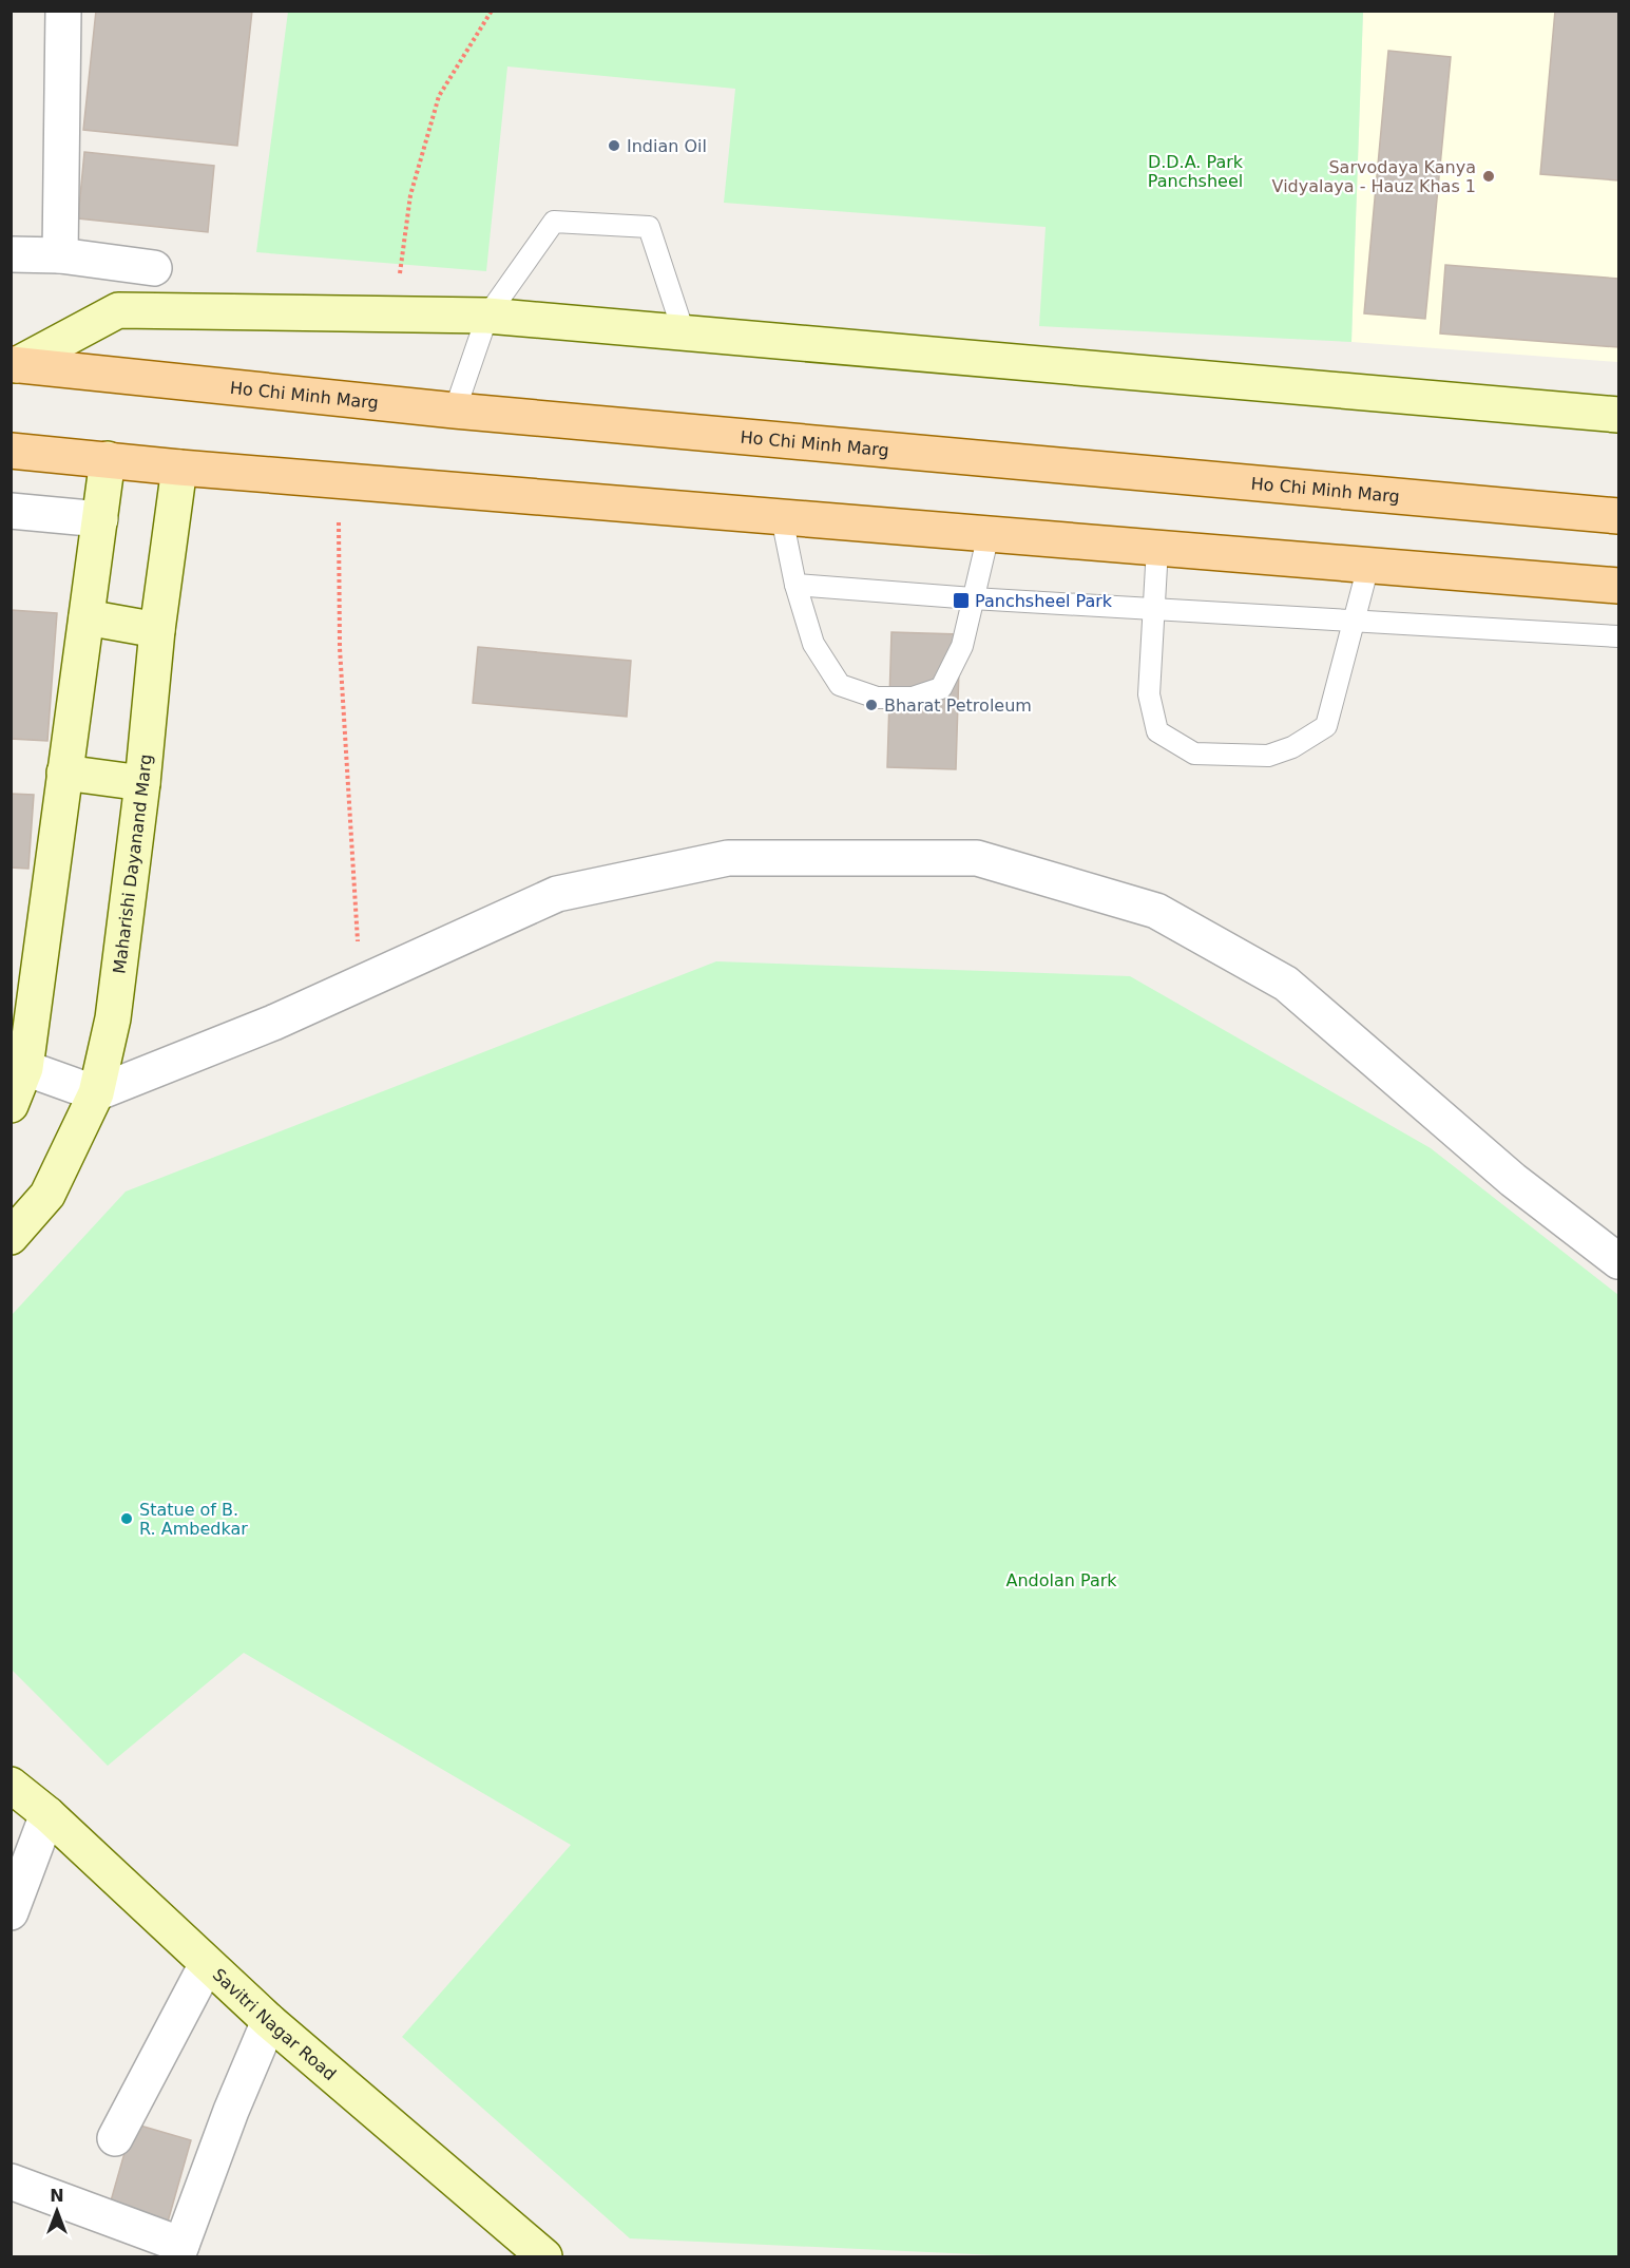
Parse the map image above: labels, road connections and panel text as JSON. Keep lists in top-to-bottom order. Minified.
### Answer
{"streets":{"main road":["Ho Chi Minh Marg"],"street":["Maharishi Dayanand Marg","Savitri Nagar Road"]},"parks":["D.D.A. Park Panchsheel","Andolan Park"],"places":{"other":["Indian Oil","Sarvodaya Kanya Vidyalaya - Hauz Khas 1","Bharat Petroleum","Statue of B. R. Ambedkar"],"transit":["Panchsheel Park"]},"north":"top"}
